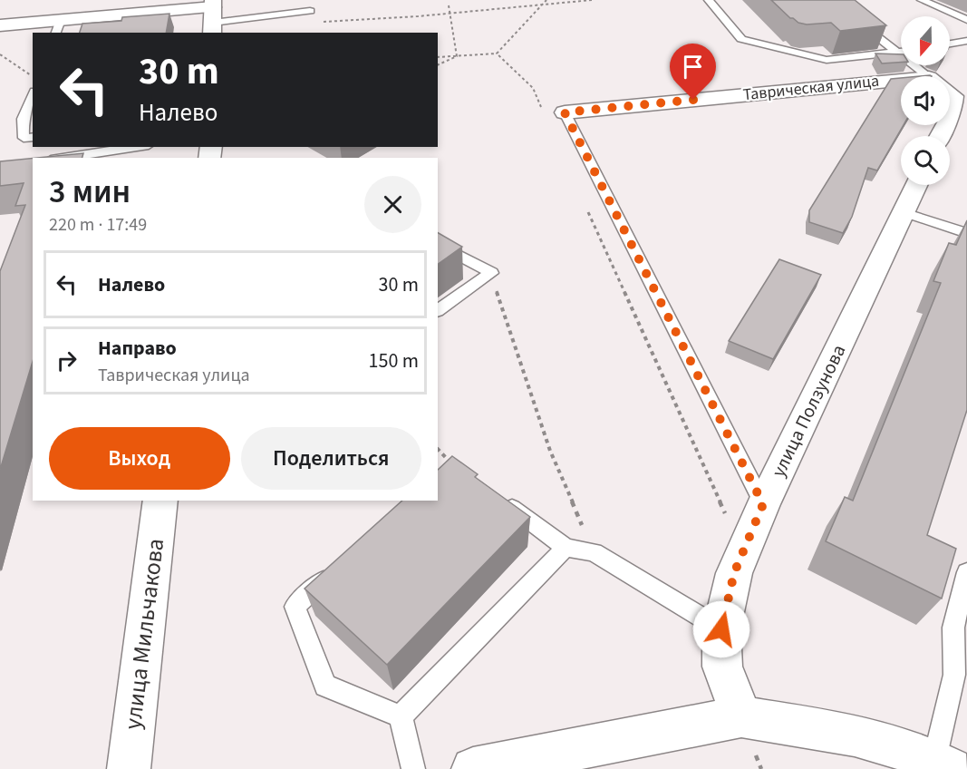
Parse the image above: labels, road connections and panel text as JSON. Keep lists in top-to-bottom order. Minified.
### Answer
{"streets":{"street":["Таврическая улица","улица Ползунова","улица Мильчакова"]},"north":"bottom","page":{"turn":["30 m","Налево"],"heading":["3 мин","220 m · 17:49"],"list":[{"name":"Налево","value":"30 m"},{"name":"Направо","note":"Таврическая улица","value":"150 m"}],"buttons":["Выход","Поделиться"]}}
